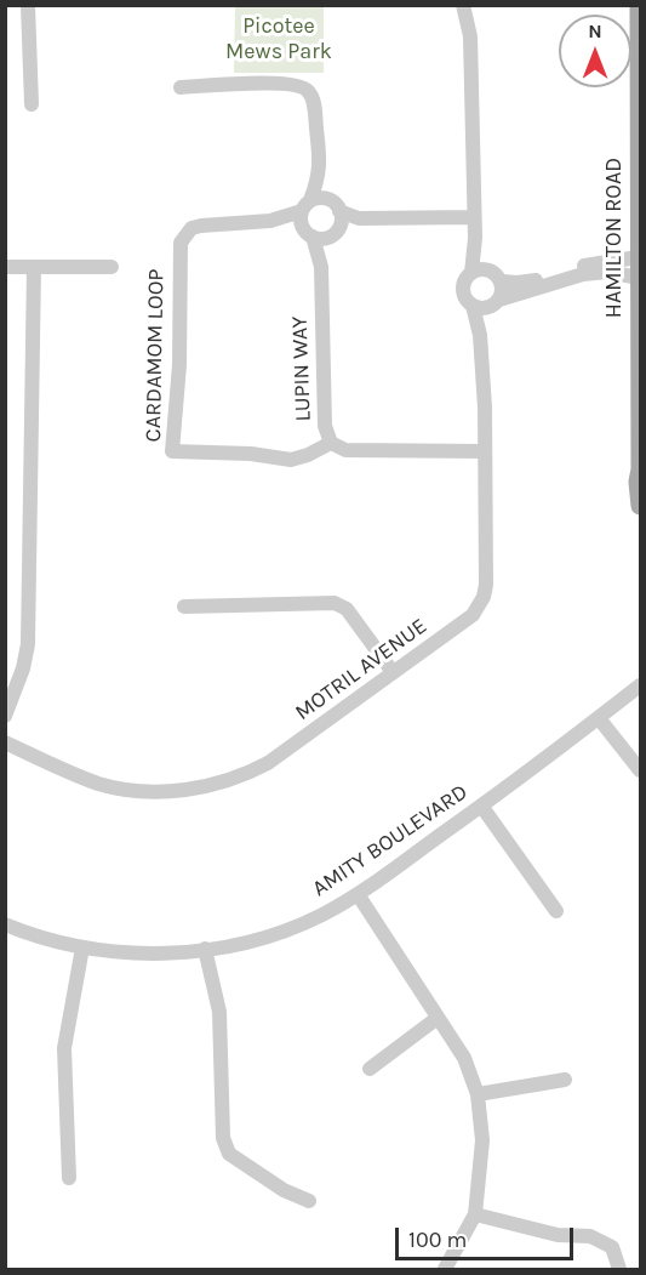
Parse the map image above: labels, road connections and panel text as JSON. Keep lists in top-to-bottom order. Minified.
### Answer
{"streets":{"main road":["HAMILTON ROAD"],"street":["CARDAMOM LOOP","LUPIN WAY","MOTRIL AVENUE","AMITY BOULEVARD"]},"crossings":[["CARDAMOM LOOP","LUPIN WAY"],["LUPIN WAY","MOTRIL AVENUE"]],"parks":["Picotee Mews Park"],"scale_bar":"100 m","north":"top"}
